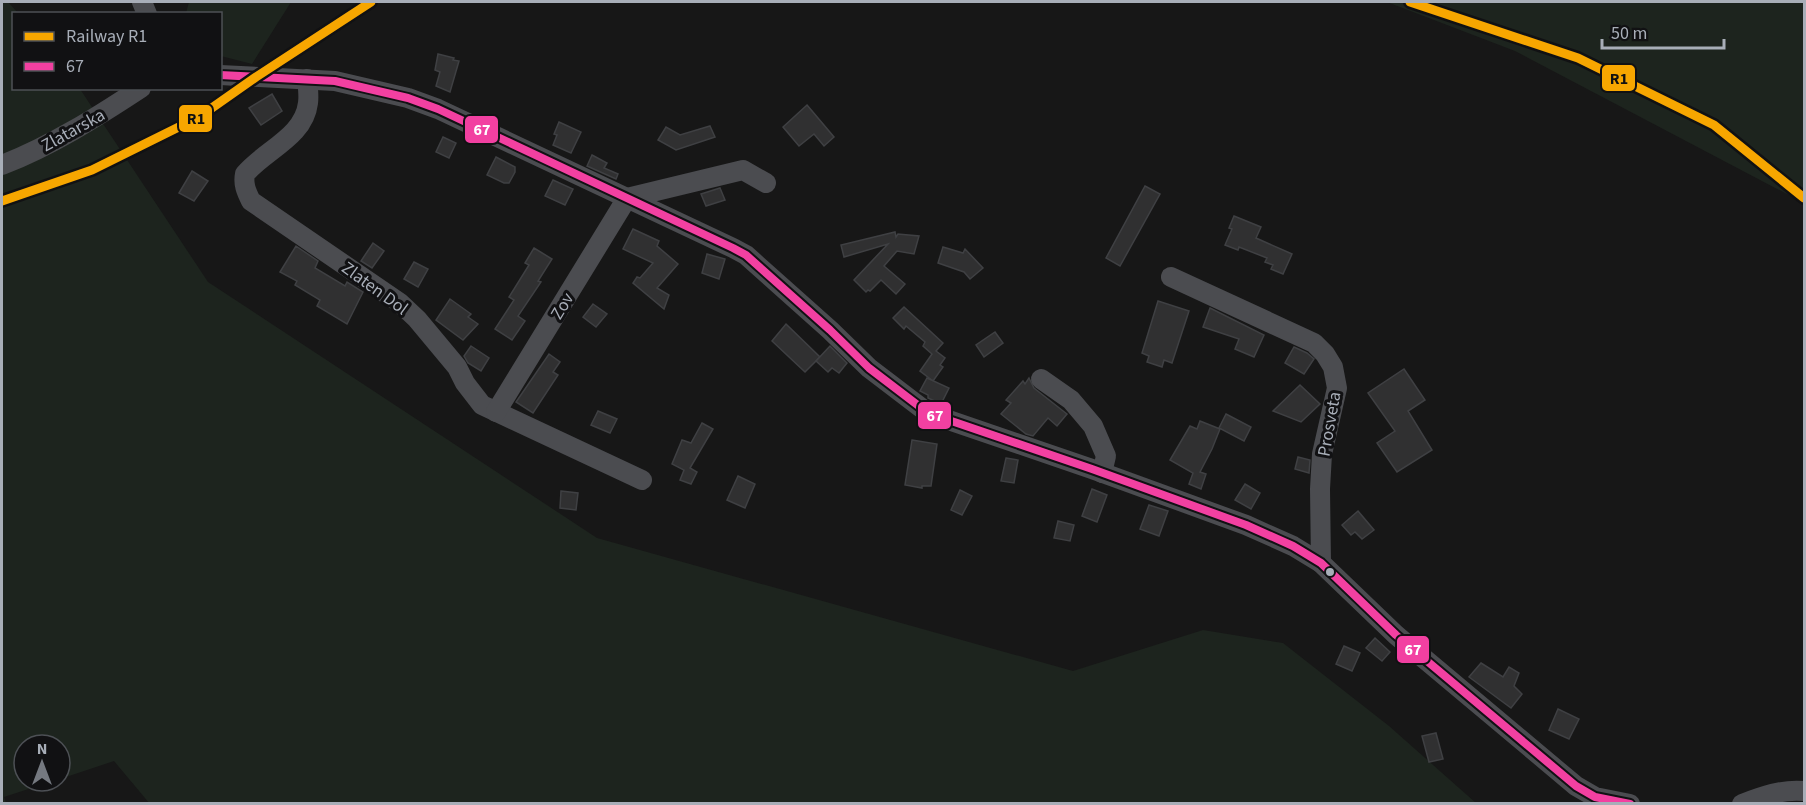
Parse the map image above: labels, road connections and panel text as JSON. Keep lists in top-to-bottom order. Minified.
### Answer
{"streets":{"street":["Zlatarska","Zlaten Dol","Zov","Prosveta"]},"crossings":[["Zlaten Dol","Zov"]],"lines":["rail line R1","transit line 67"],"legend":["Railway R1","67"],"scale_bar":"50 m","north":"top"}
